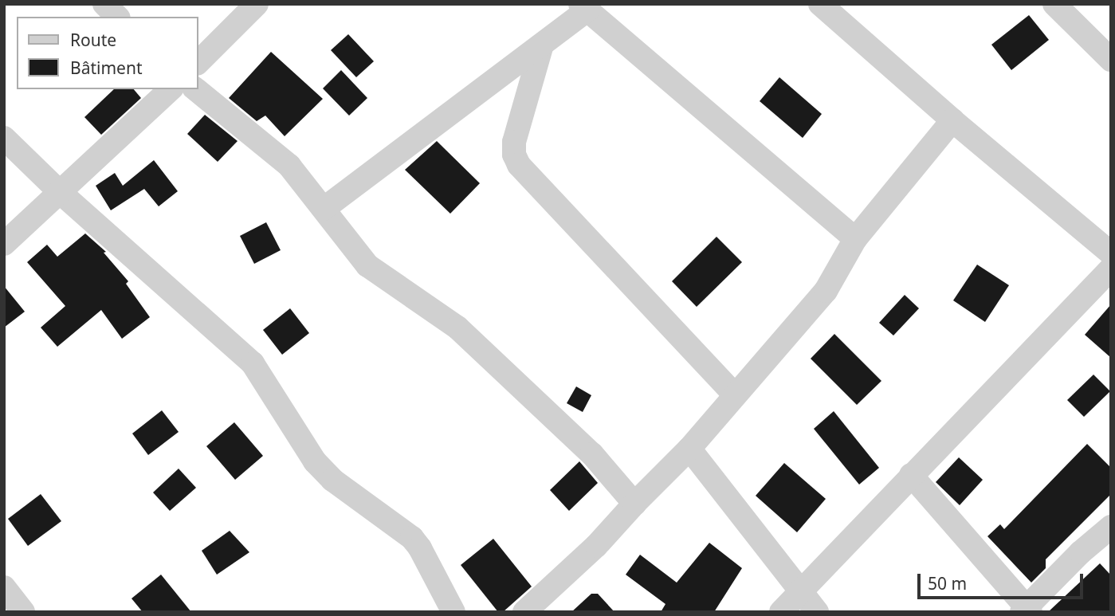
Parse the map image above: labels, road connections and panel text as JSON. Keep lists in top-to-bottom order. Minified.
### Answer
{"legend":["Route","Bâtiment"],"scale_bar":"50 m"}
